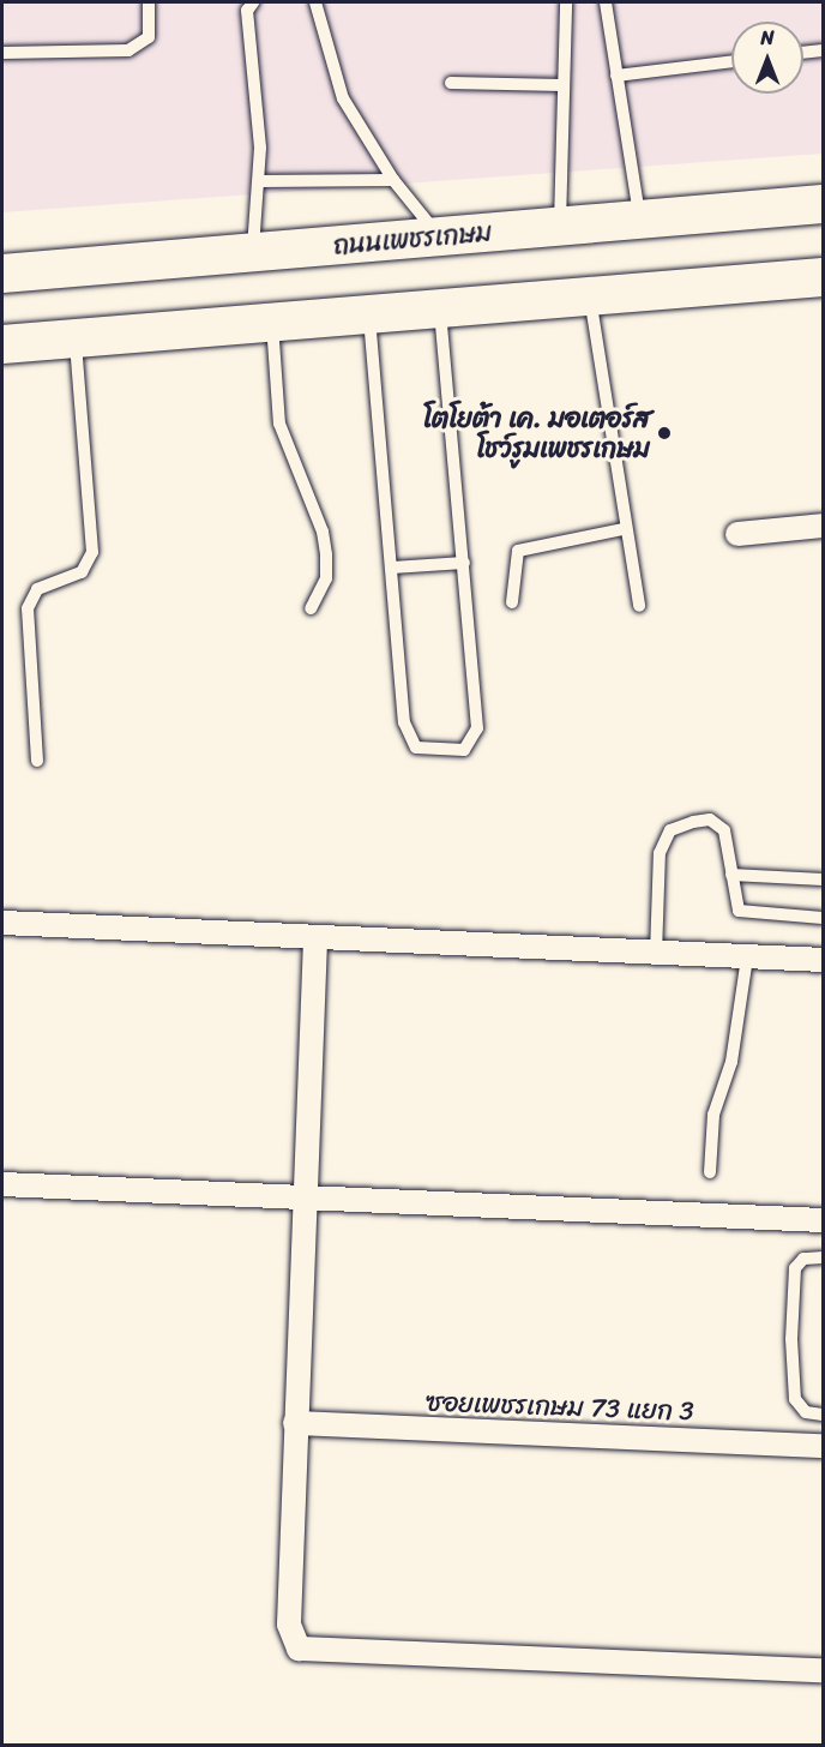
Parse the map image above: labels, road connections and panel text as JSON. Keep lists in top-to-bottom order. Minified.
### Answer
{"streets":{"main road":["ถนนเพชรเกษม"],"street":["ซอยเพชรเกษม 73 แยก 3"]},"places":["โตโยต้า เค. มอเตอร์ส โชว์รูมเพชรเกษม"],"north":"top"}
